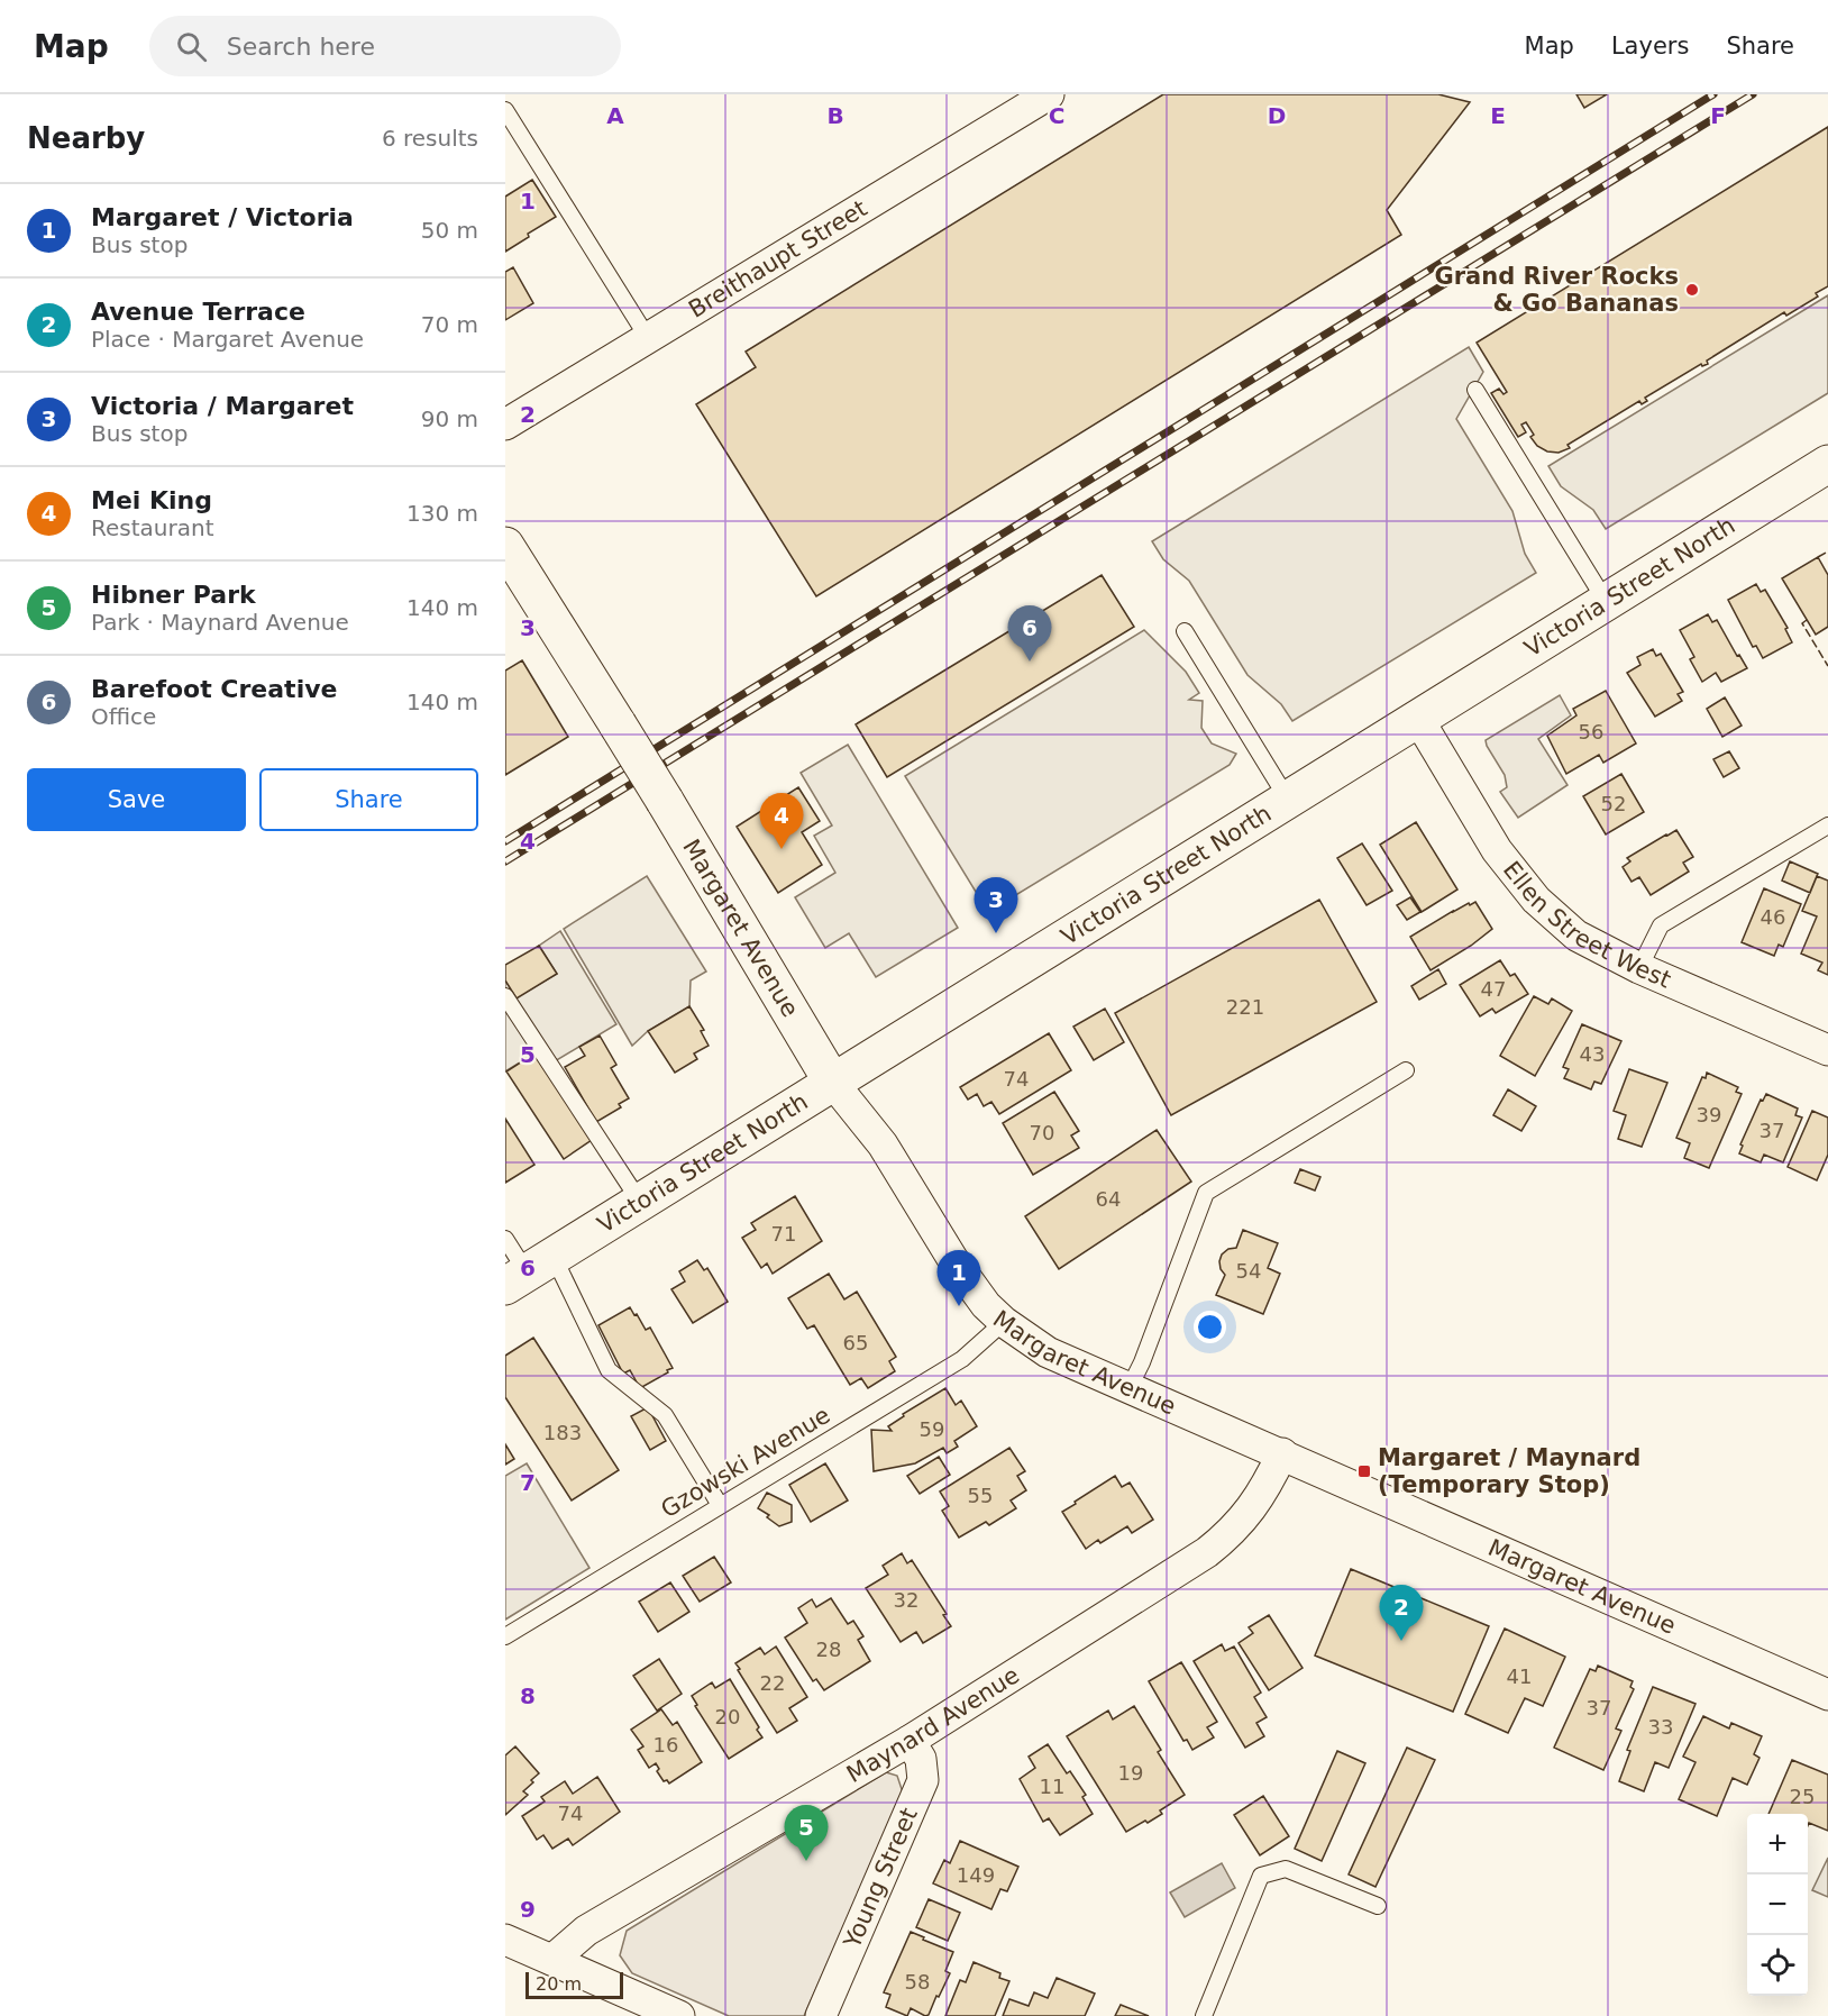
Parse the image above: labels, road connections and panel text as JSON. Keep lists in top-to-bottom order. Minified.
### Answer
{"streets":{"main road":["Victoria Street North","Margaret Avenue"],"street":["Breithaupt Street","Ellen Street West","Maynard Avenue","Young Street"],"lane":["Gzowski Avenue"]},"crossings":[["Victoria Street North","Ellen Street West"],["Victoria Street North","Margaret Avenue"],["Margaret Avenue","Gzowski Avenue"],["Margaret Avenue","Maynard Avenue"],["Maynard Avenue","Young Street"]],"places":{"other":["Grand River Rocks & Go Bananas"],"transit":["Margaret / Maynard (Temporary Stop)"]},"house_numbers":["56","52","46","47","221","43","74","39","37","70","64","71","54","65","59","183","55","32","28","41","22","37","20","33","16","19","11","25","74","149","58"],"scale_bar":"20 m","page":{"header":"Map","search":"Search here","nav":["Map","Layers","Share"],"heading":["Nearby","6 results"],"list":[{"mark":"1","name":"Margaret / Victoria","note":"Bus stop","value":"50 m"},{"mark":"2","name":"Avenue Terrace","note":"Place · Margaret Avenue","value":"70 m"},{"mark":"3","name":"Victoria / Margaret","note":"Bus stop","value":"90 m"},{"mark":"4","name":"Mei King","note":"Restaurant","value":"130 m"},{"mark":"5","name":"Hibner Park","note":"Park · Maynard Avenue","value":"140 m"},{"mark":"6","name":"Barefoot Creative","note":"Office","value":"140 m"}],"pins":["6","4","3","1","2","5"],"buttons":["Save","Share"],"map_buttons":["+","−"],"scale":"20 m"},"grid":{"columns":["A","B","C","D","E","F"],"rows":["1","2","3","4","5","6","7","8","9"]}}
